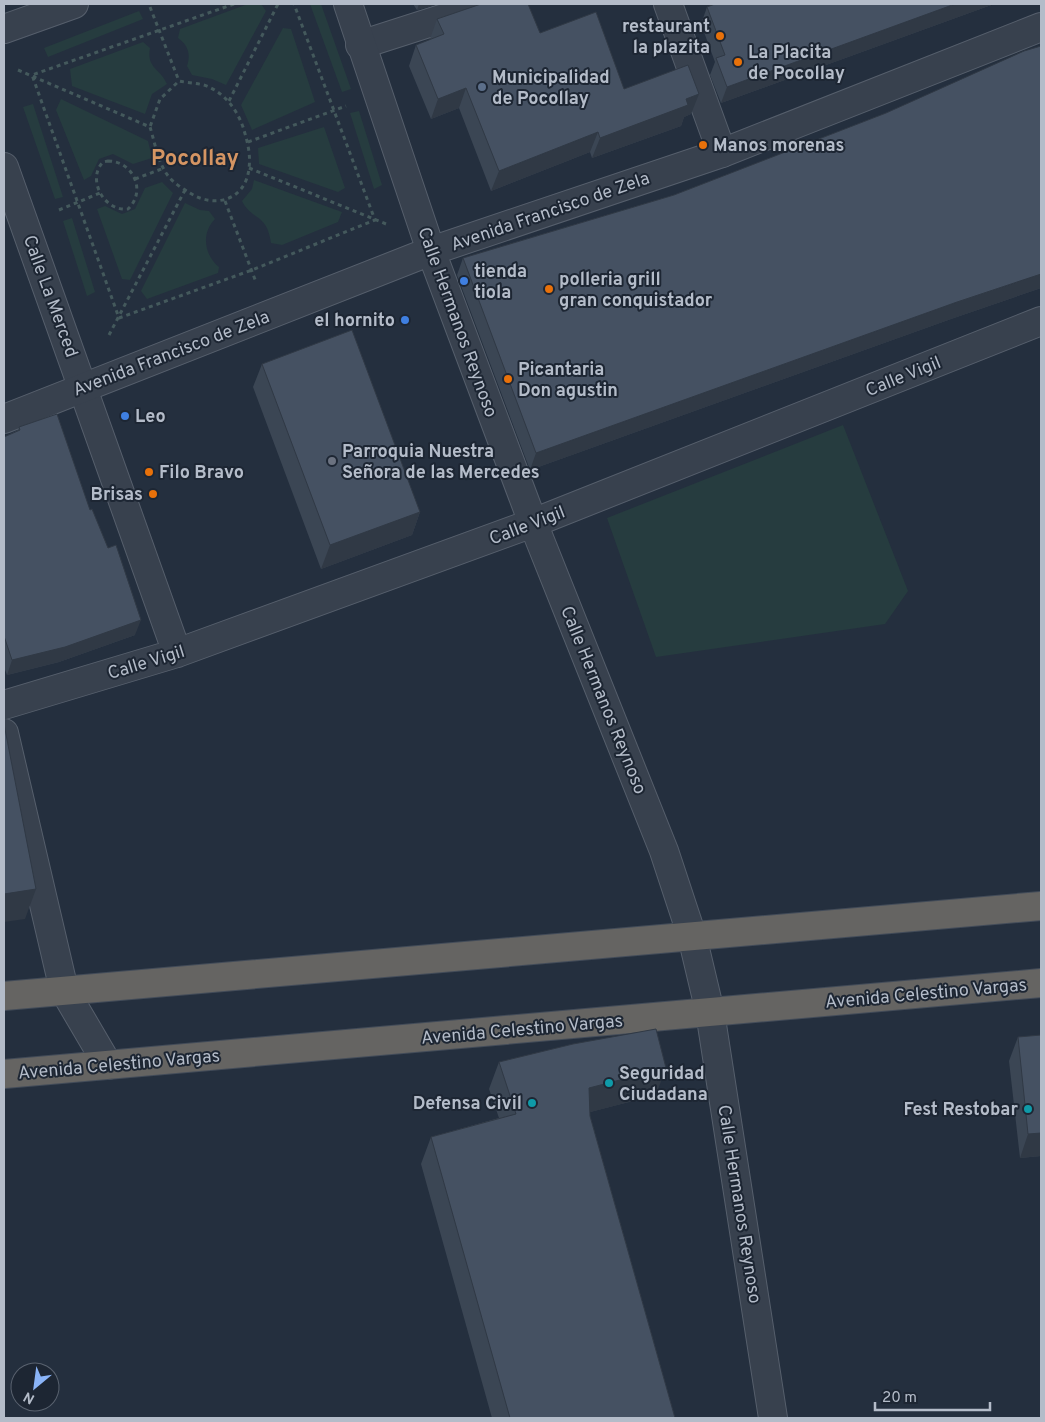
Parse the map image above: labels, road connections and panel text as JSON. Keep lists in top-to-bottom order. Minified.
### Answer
{"streets":{"highway":["Avenida Celestino Vargas"],"street":["Avenida Francisco de Zela","Calle La Merced","Calle Hermanos Reynoso","Calle Vigil"]},"crossings":[["Avenida Francisco de Zela","Calle La Merced"],["Avenida Francisco de Zela","Calle Hermanos Reynoso"],["Calle La Merced","Calle Vigil"],["Calle Hermanos Reynoso","Calle Vigil"],["Calle Hermanos Reynoso","Avenida Celestino Vargas"]],"districts":["Pocollay"],"places":["restaurant la plazita","La Placita de Pocollay","Municipalidad de Pocollay","Manos morenas","tienda tiola","polleria grill gran conquistador","el hornito","Picantaria Don agustin","Leo","Parroquia Nuestra Señora de las Mercedes","Filo Bravo","Brisas","Seguridad Ciudadana","Defensa Civil","Fest Restobar"],"scale_bar":"20 m","north":"bottom left"}
